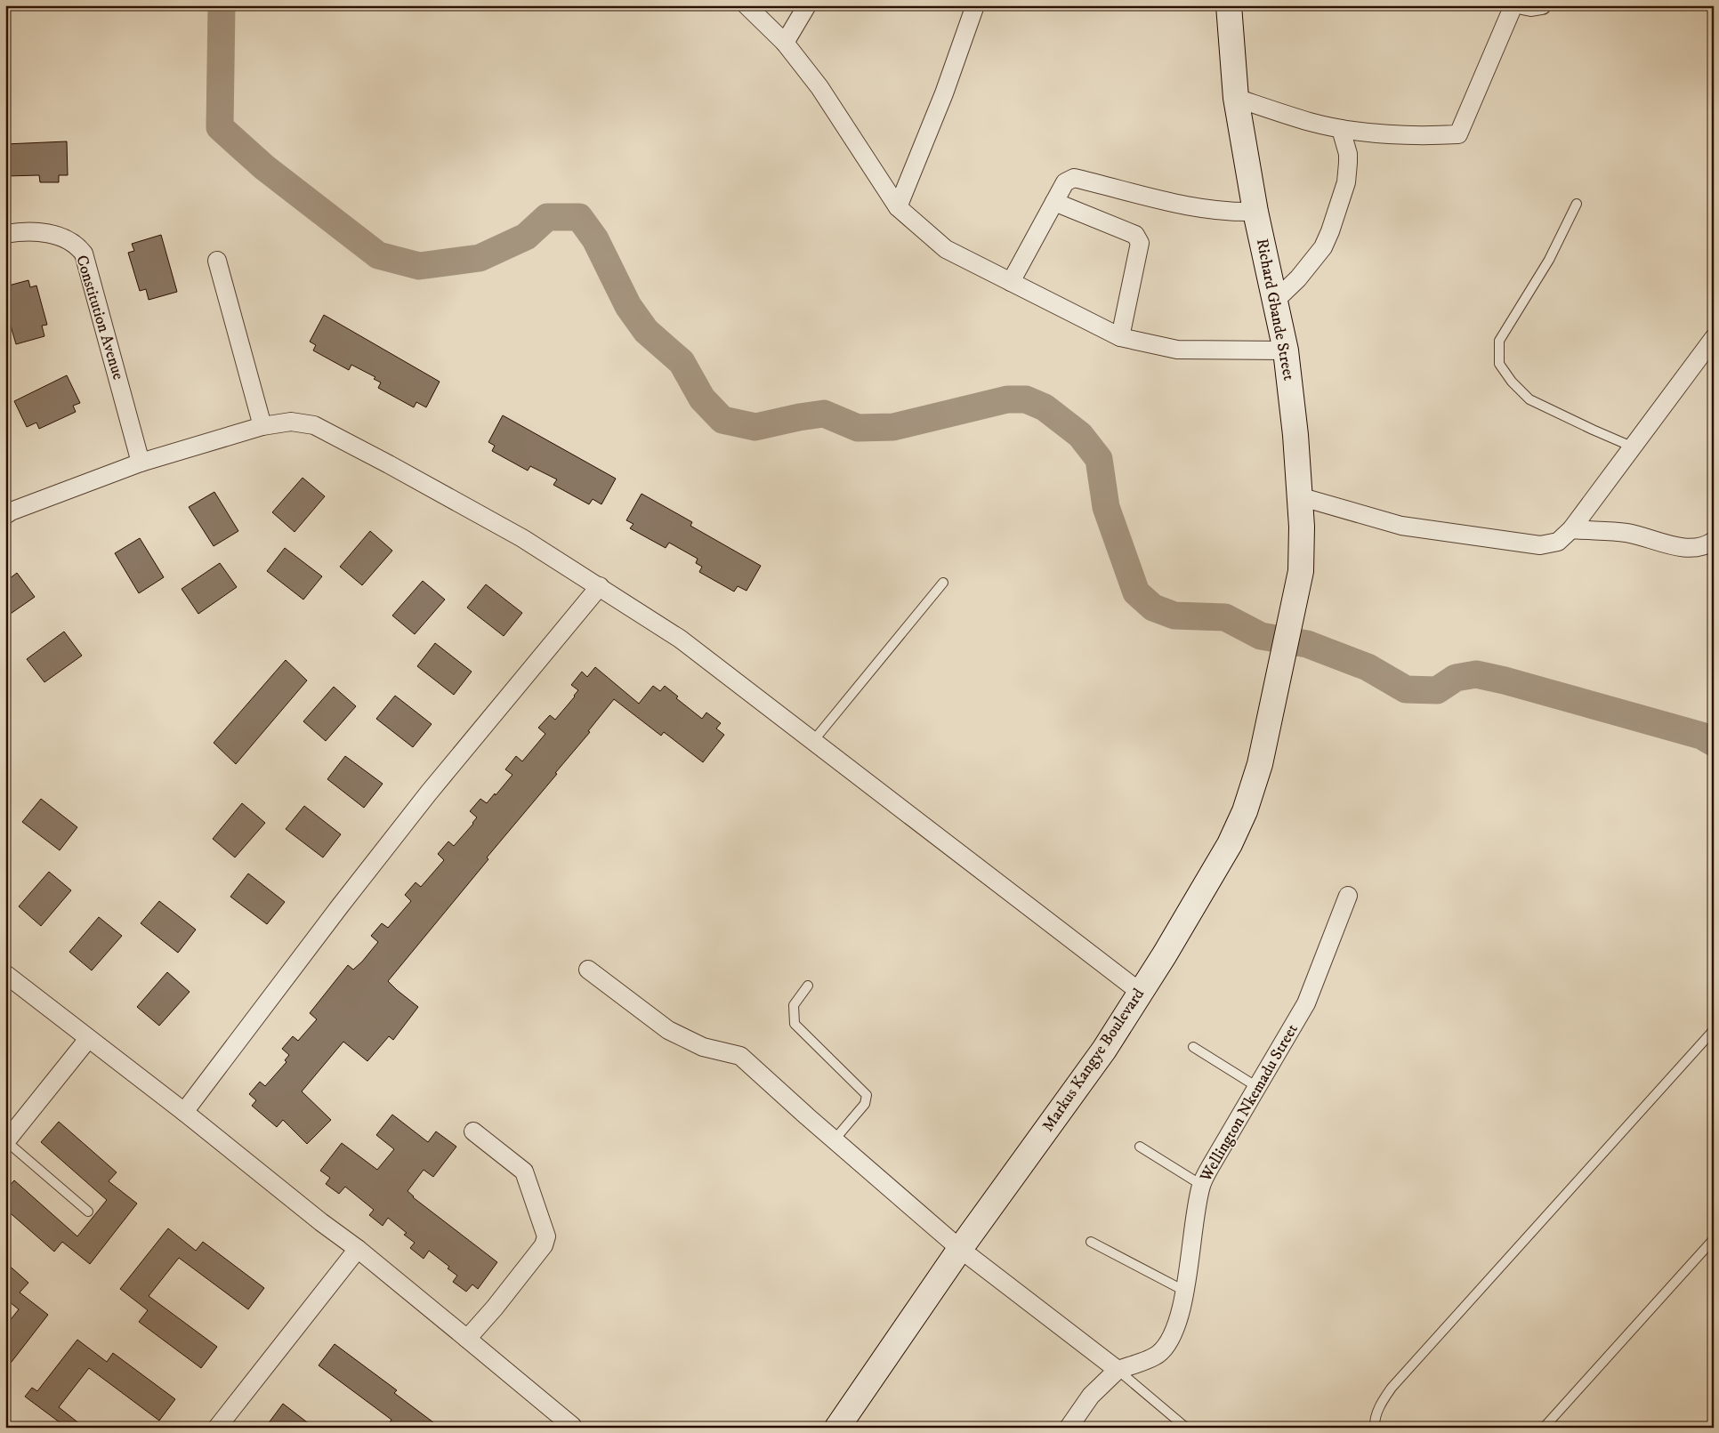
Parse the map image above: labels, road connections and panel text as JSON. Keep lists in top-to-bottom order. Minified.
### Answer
{"streets":{"street":["Richard Gbande Street","Constitution Avenue","Markus Kangye Boulevard","Wellington Nkemadu Street"]},"crossings":[["Richard Gbande Street","Markus Kangye Boulevard"]]}
